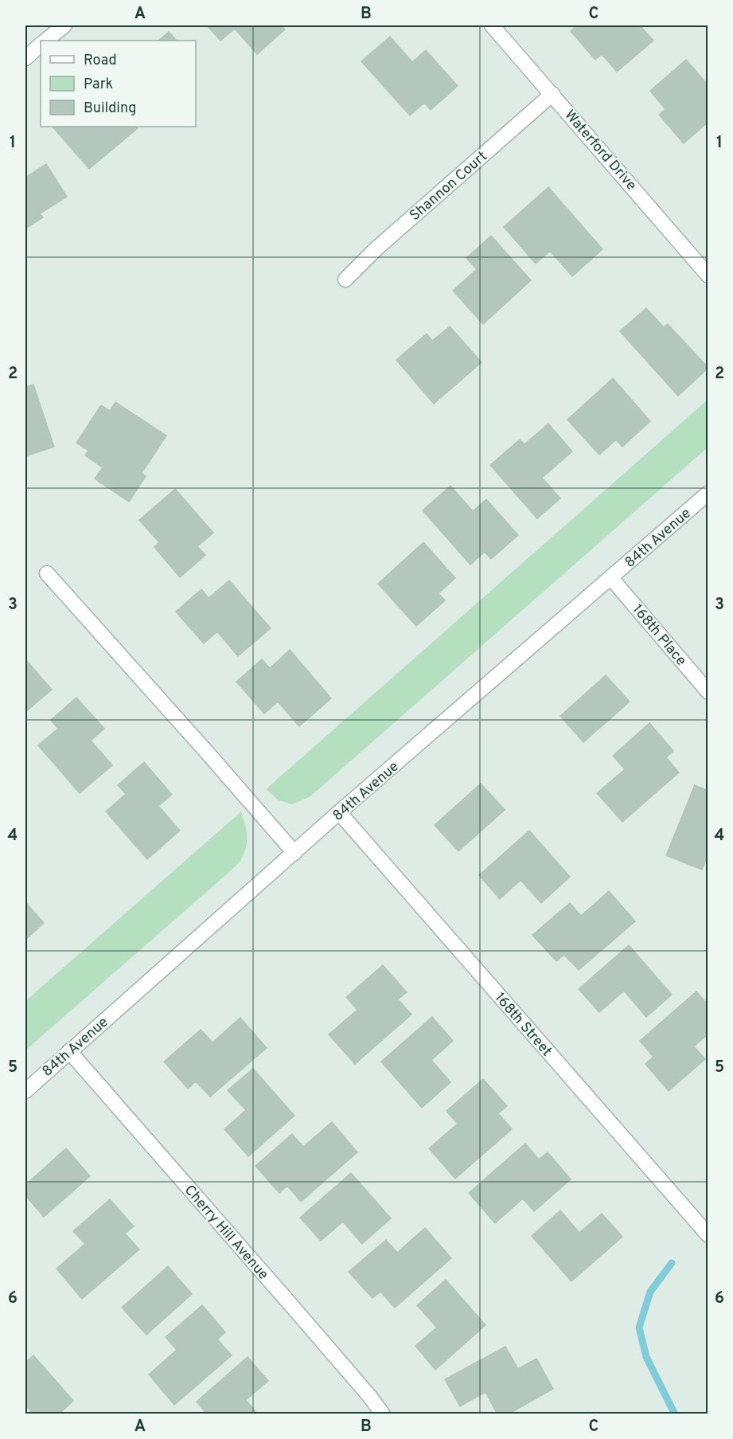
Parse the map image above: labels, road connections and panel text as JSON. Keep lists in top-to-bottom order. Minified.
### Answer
{"streets":{"street":["Waterford Drive","Shannon Court","84th Avenue","168th Place","168th Street","Cherry Hill Avenue"]},"crossings":[["Waterford Drive","Shannon Court"],["84th Avenue","168th Place"],["84th Avenue","168th Street"],["84th Avenue","Cherry Hill Avenue"]],"legend":["Road","Park","Building"],"grid":{"columns":["A","B","C"],"rows":["1","2","3","4","5","6"]}}
